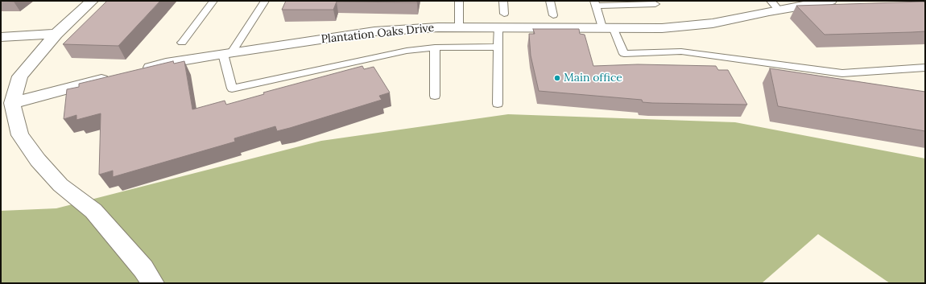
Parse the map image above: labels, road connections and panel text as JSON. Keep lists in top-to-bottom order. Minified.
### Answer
{"streets":{"street":["Plantation Oaks Drive"]},"places":["Main office"]}
